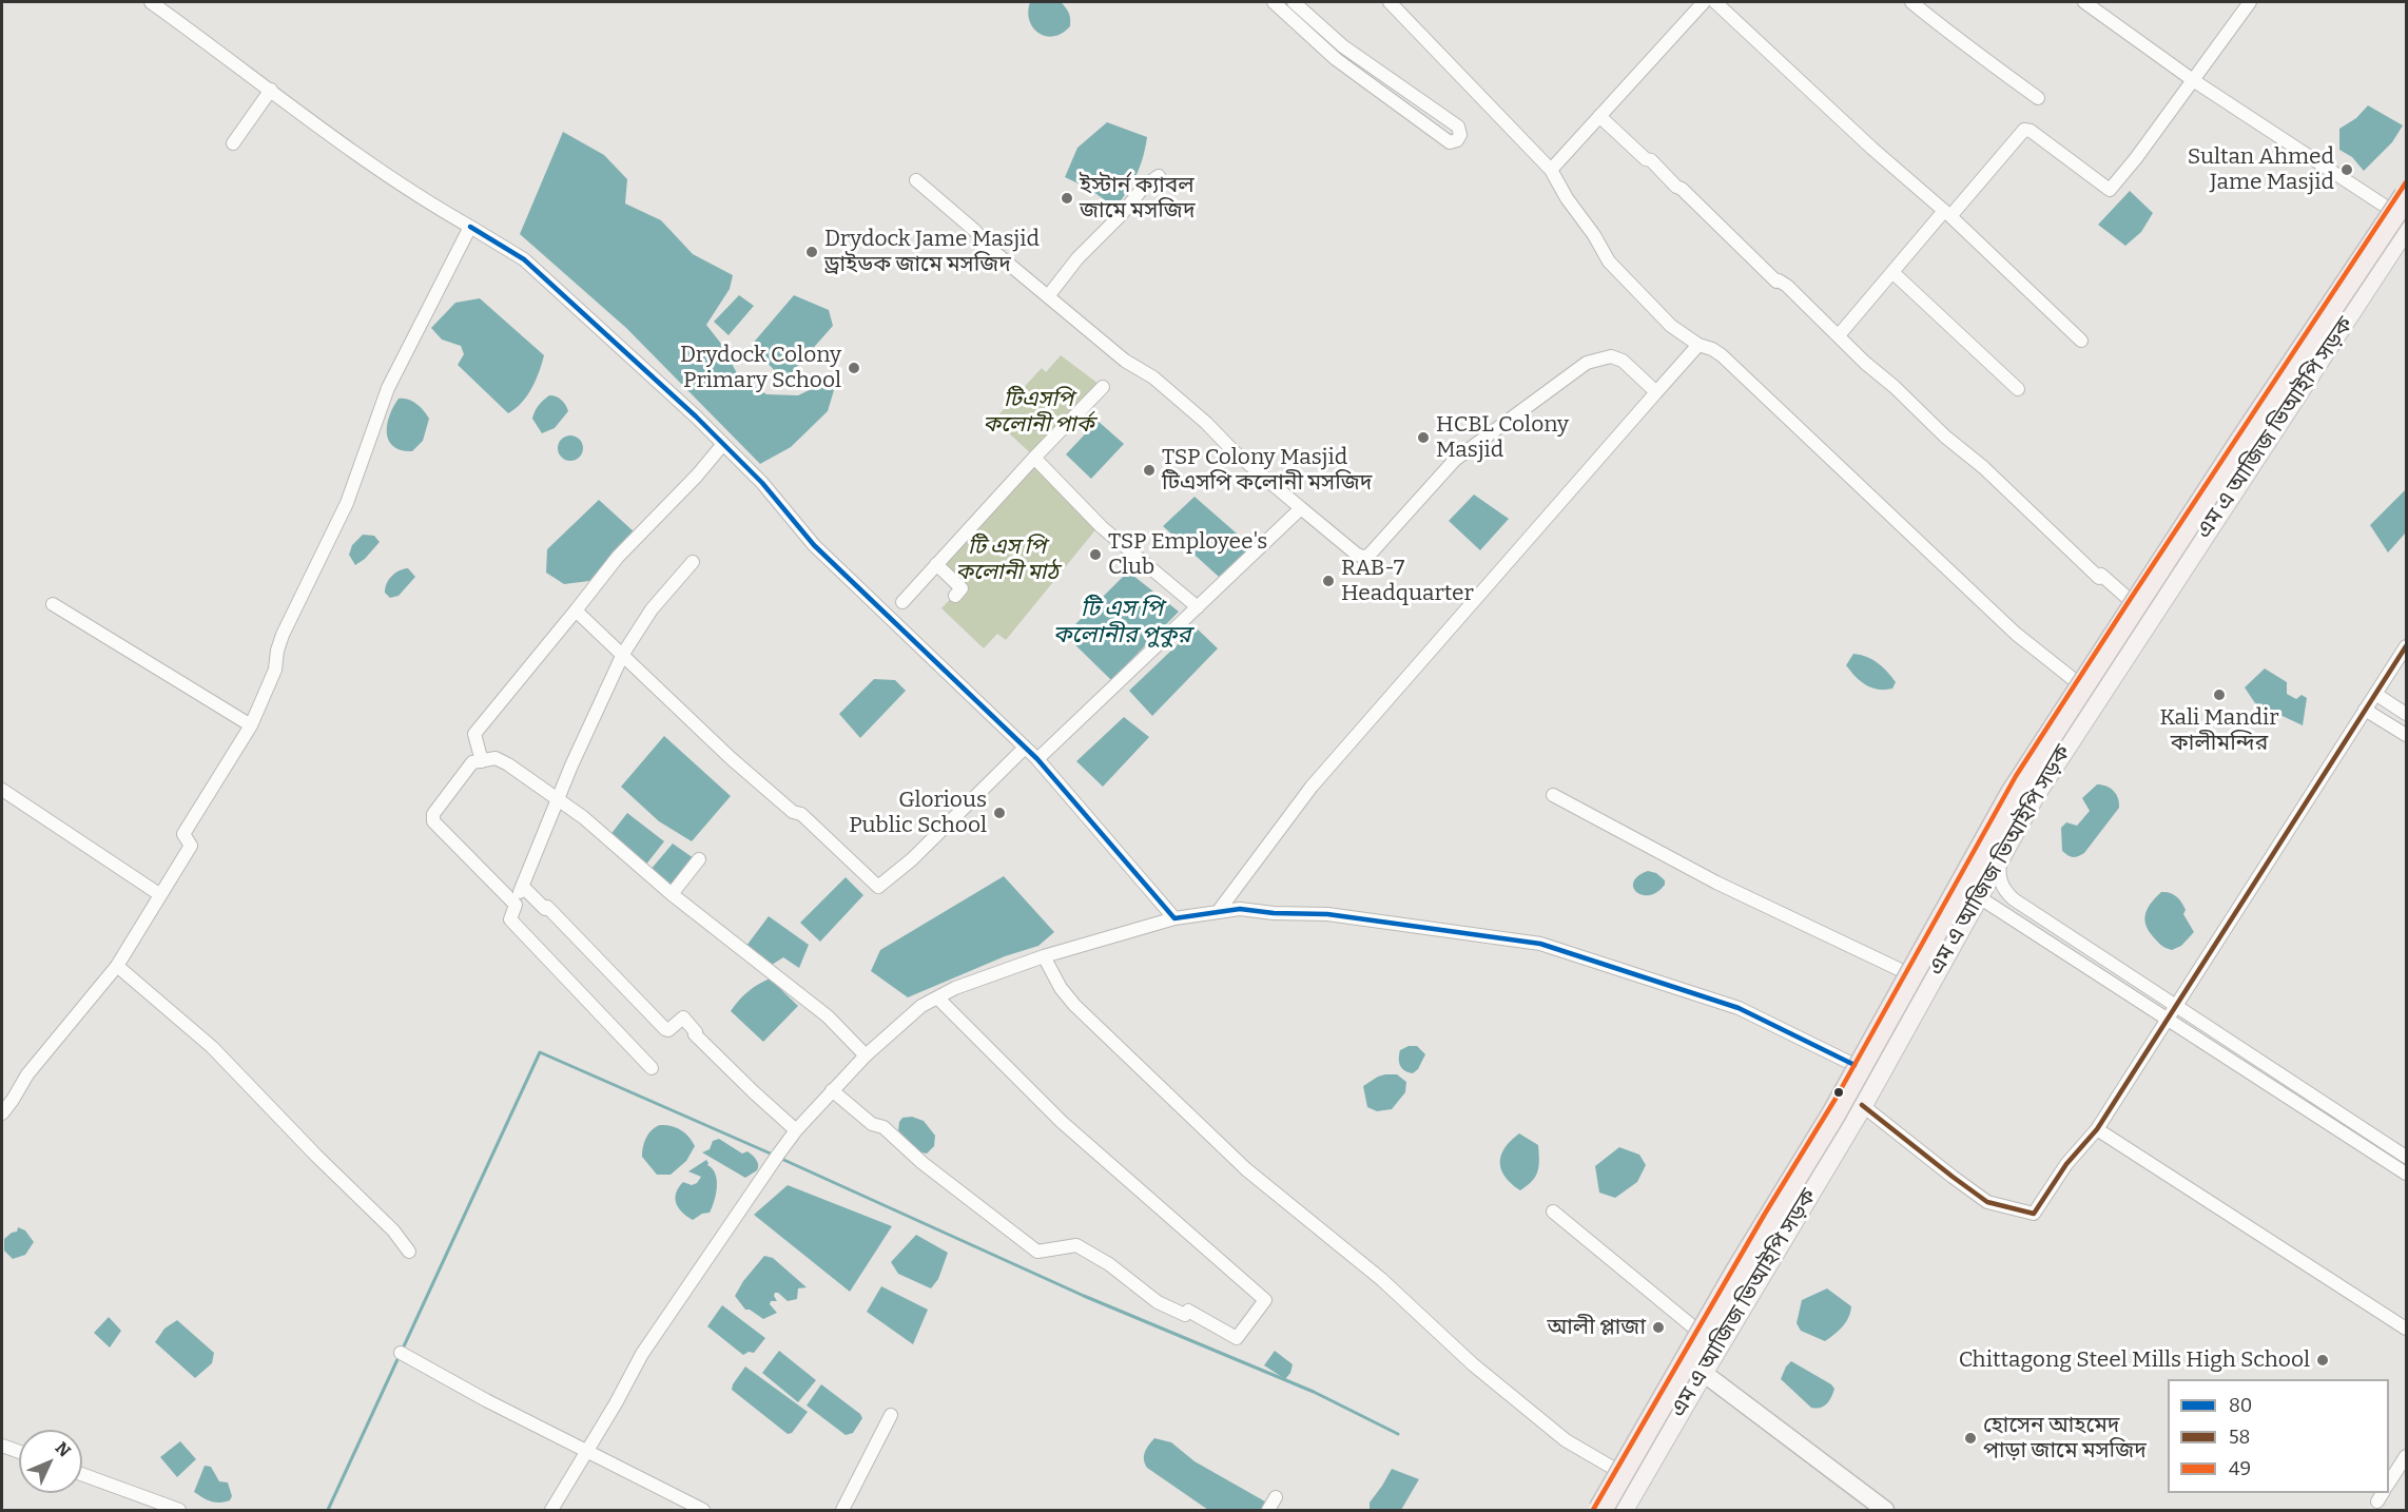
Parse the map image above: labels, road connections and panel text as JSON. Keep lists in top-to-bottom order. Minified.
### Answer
{"streets":{"main road":["এম এ আজিজ ভিআইপি সড়ক"]},"water":["টি এস পি কলোনীর পুকুর"],"parks":["টিএসপি কলোনী পার্ক","টি এস পি কলোনী মাঠ"],"places":["Sultan Ahmed Jame Masjid","ইস্টার্ন ক্যাবল জামে মসজিদ","Drydock Jame Masjid ড্রাইডক জামে মসজিদ","Drydock Colony Primary School","HCBL Colony Masjid","TSP Colony Masjid টিএসপি কলোনী মসজিদ","TSP Employee's Club","RAB-7 Headquarter","Kali Mandir কালীমন্দির","Glorious Public School","আলী প্লাজা","Chittagong Steel Mills High School","হোসেন আহমেদ পাড়া জামে মসজিদ"],"lines":["transit line 49","transit line 80","transit line 58"],"legend":["80","58","49"],"north":"top right"}
